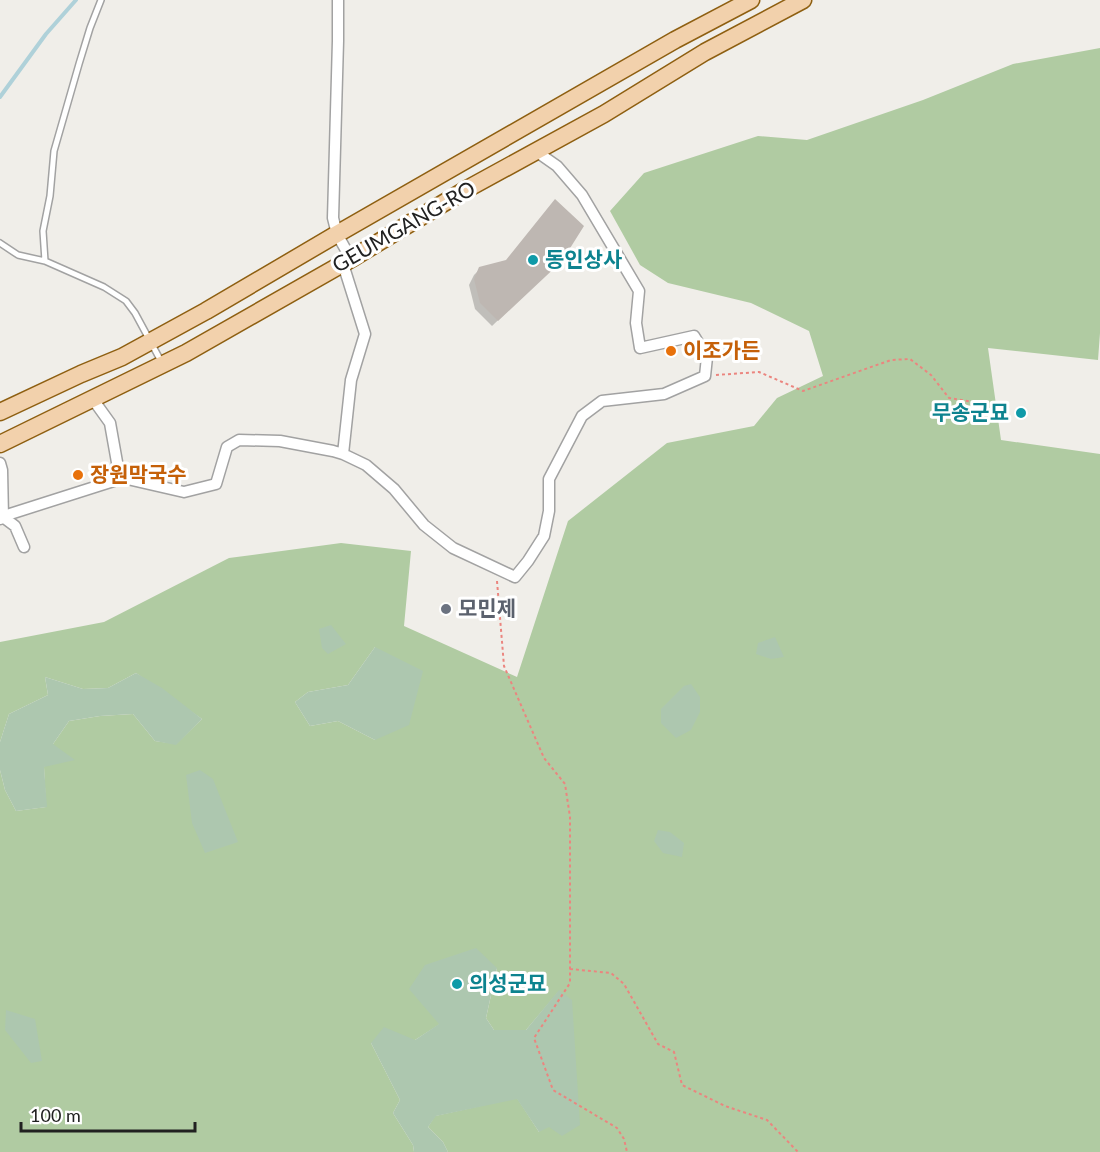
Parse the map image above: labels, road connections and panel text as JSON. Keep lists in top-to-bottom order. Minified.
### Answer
{"streets":{"main road":["GEUMGANG-RO"]},"places":["동인상사","이조가든","무송군묘","장원막국수","모민제","의성군묘"],"scale_bar":"100 m"}
